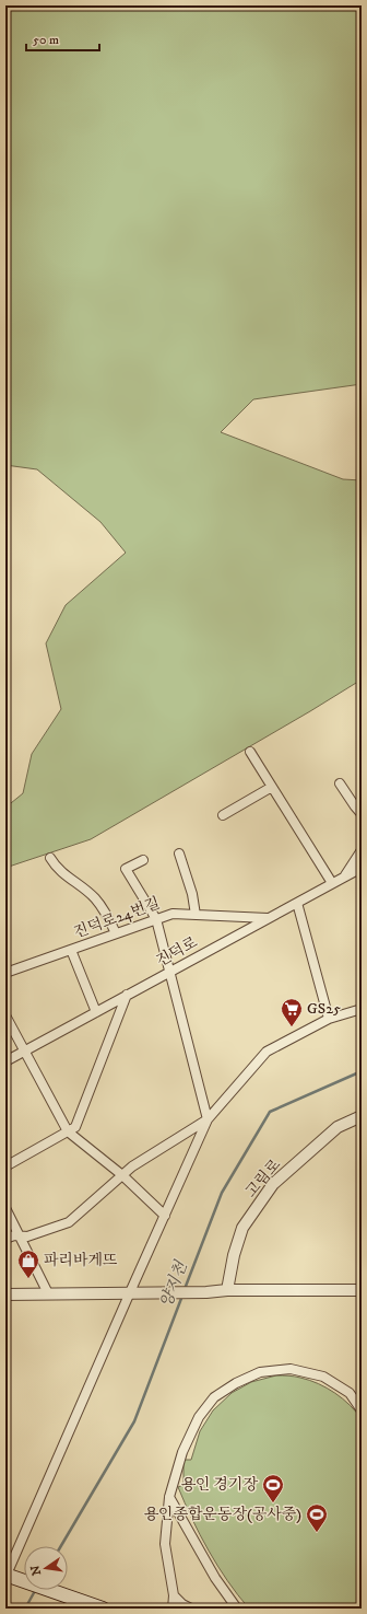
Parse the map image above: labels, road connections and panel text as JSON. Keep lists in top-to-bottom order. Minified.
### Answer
{"streets":{"street":["진덕로24번길","진덕로","고림로"]},"crossings":[["진덕로24번길","진덕로"]],"water":["양지천"],"places":{"supermarket":["GS25"],"shop":["파리바게뜨"],"sports":["용인 경기장","용인종합운동장(공사중)"]},"scale_bar":"50 m","north":"left"}
